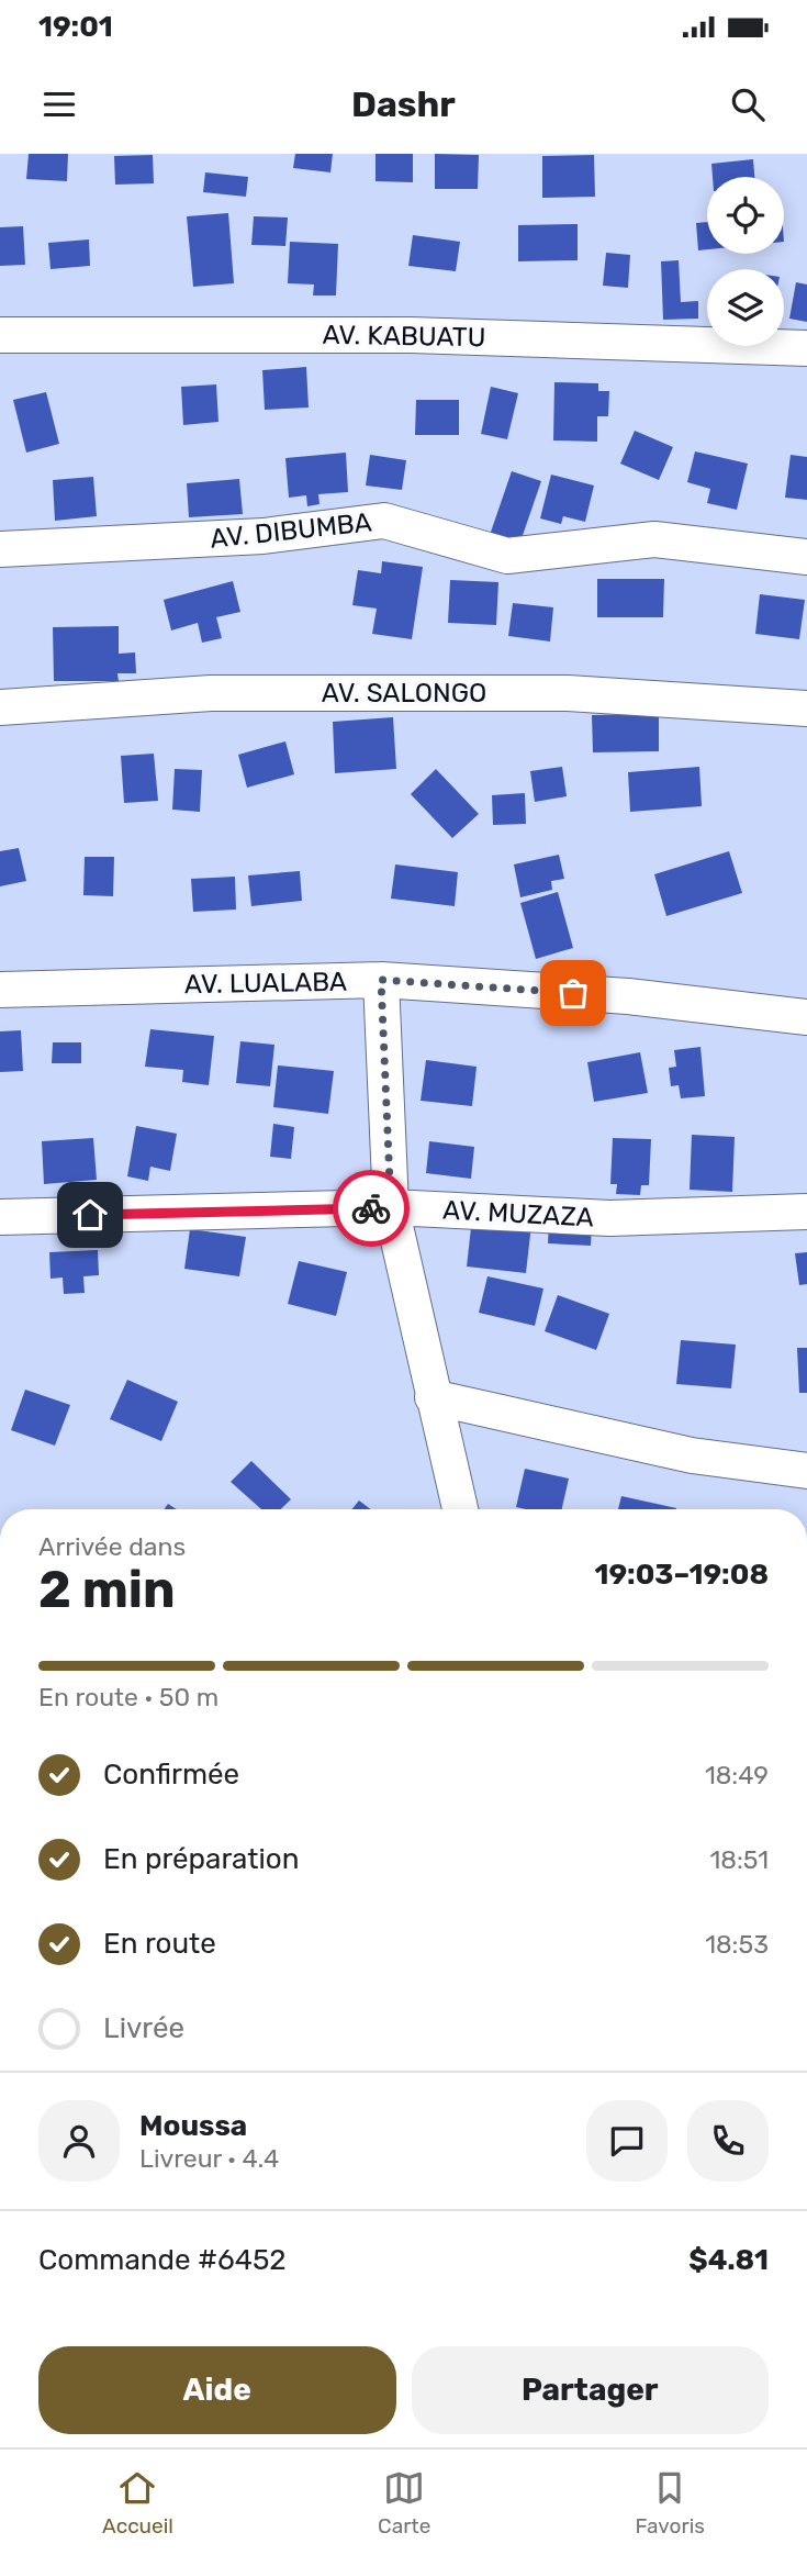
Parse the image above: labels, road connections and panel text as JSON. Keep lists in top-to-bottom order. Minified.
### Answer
{"streets":{"street":["AV. KABUATU","AV. DIBUMBA","AV. SALONGO","AV. LUALABA","AV. MUZAZA"]},"page":{"status":"19:01","header":"Dashr","heading":["2 min","Arrivée dans","19:03–19:08"],"panel":["Moussa","Livreur · 4.4","Commande #6452","$4.81"],"bar":"En route · 50 m","list":[["Confirmée","18:49"],["En préparation","18:51"],["En route","18:53"],"Livrée"],"buttons":["Aide","Partager"],"tabs":["Accueil","Carte","Favoris"]}}
